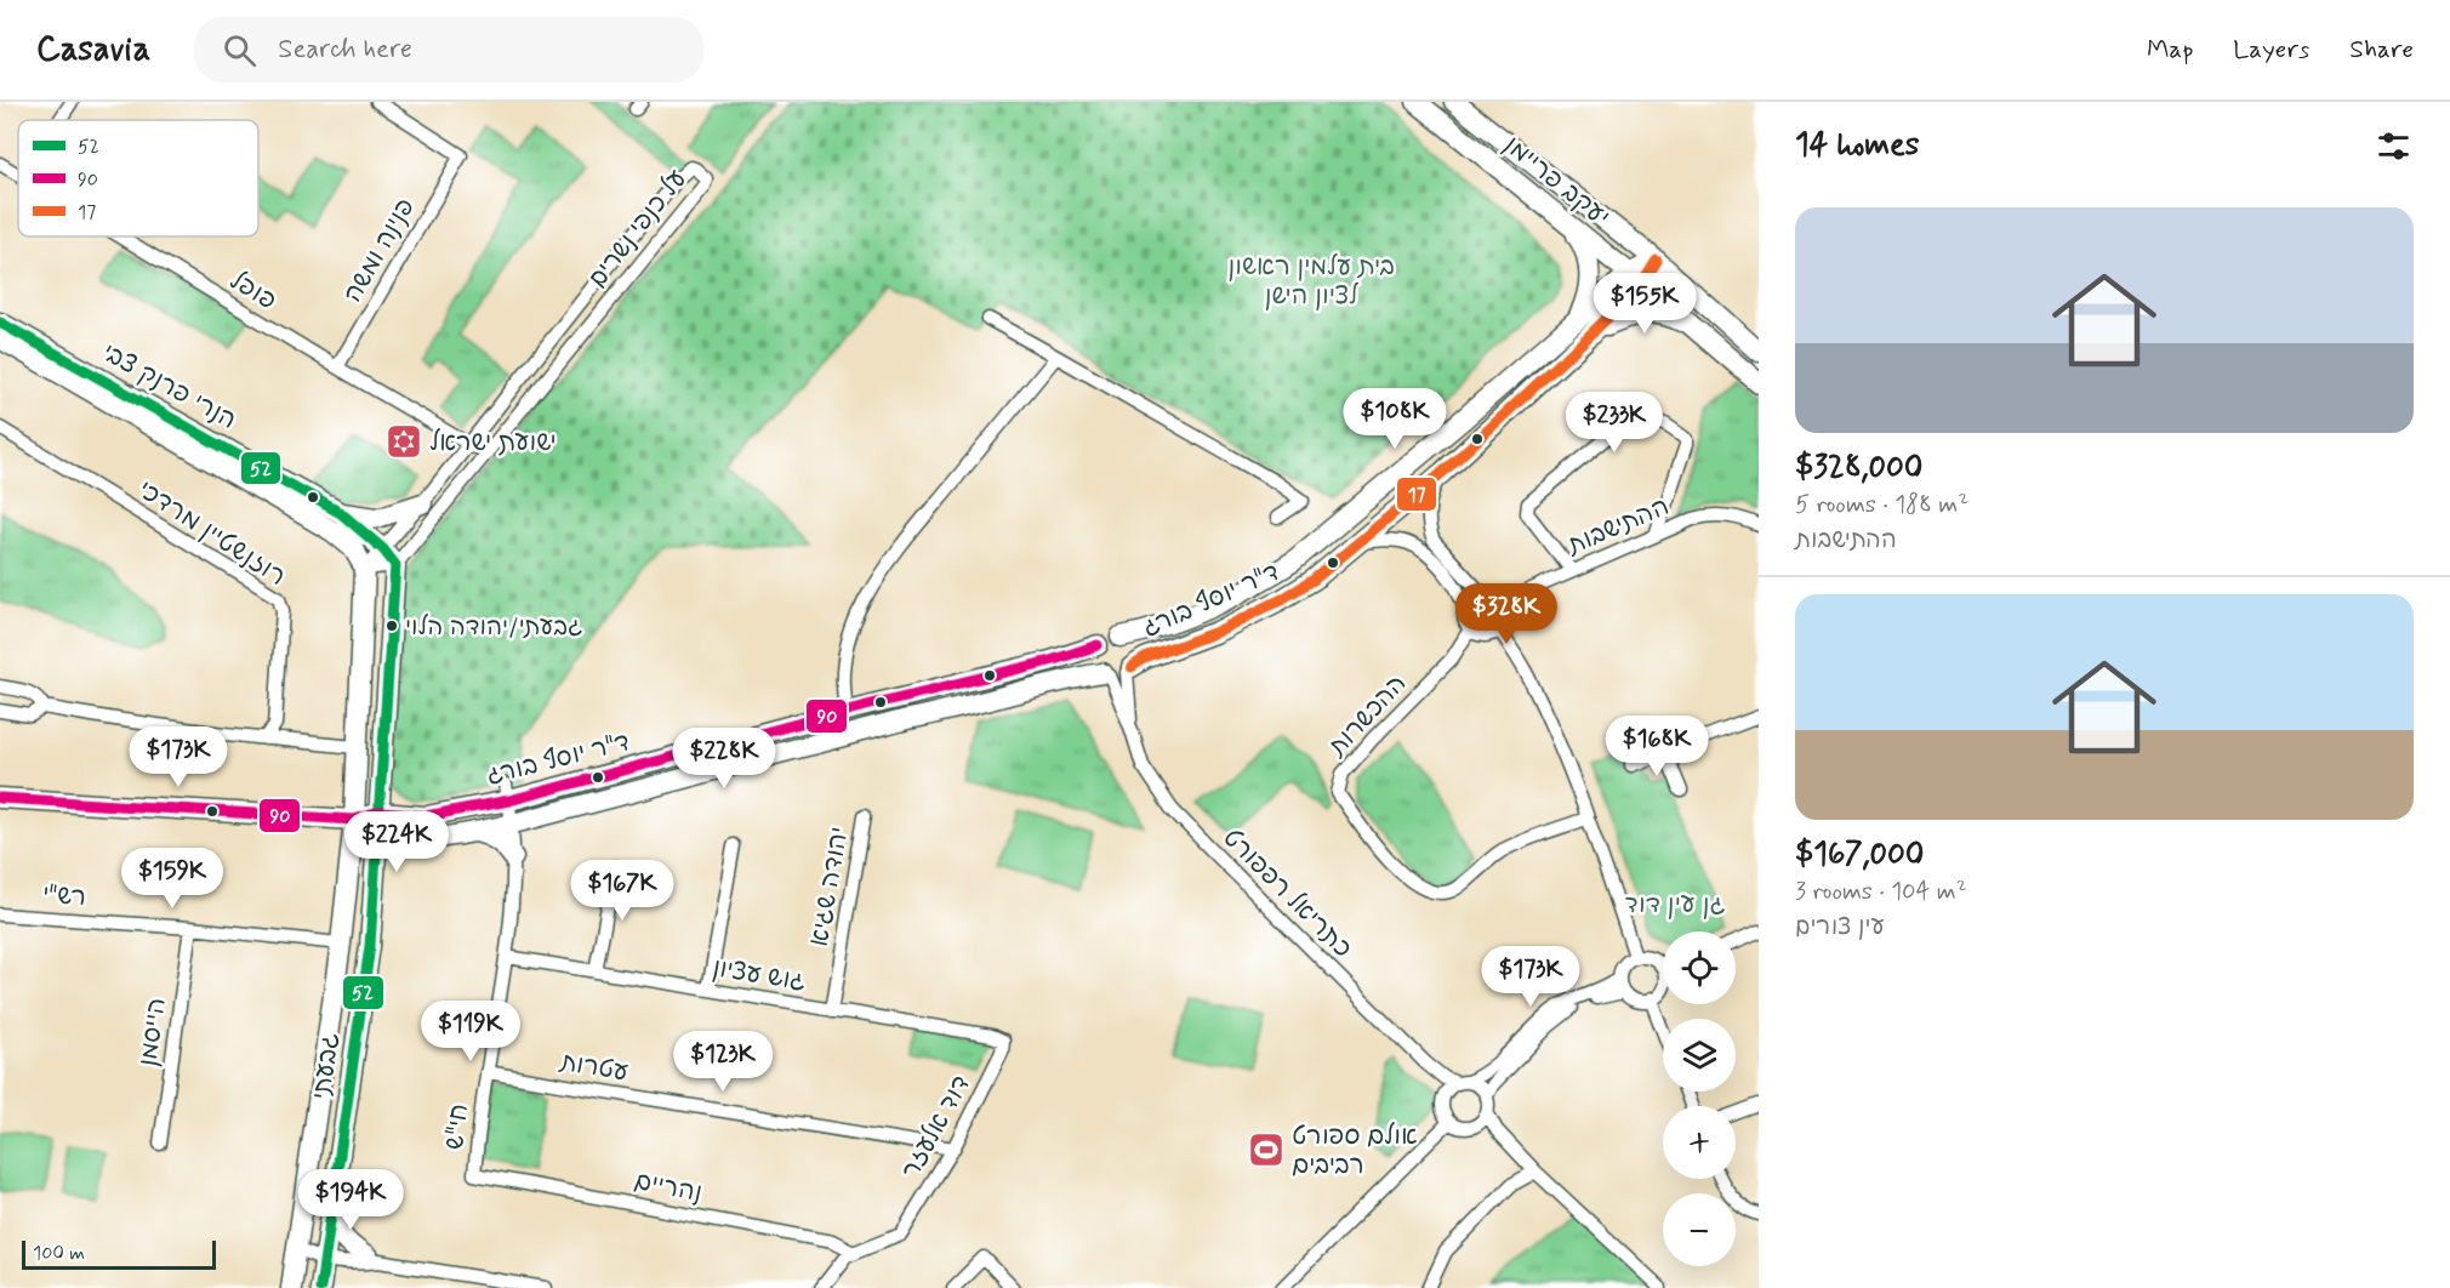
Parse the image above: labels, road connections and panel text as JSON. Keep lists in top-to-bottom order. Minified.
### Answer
{"streets":{"street":["יעקב פריימן","על כנפי נשרים","פנינה ומשה","פופל","הנרי פרנק צבי","ההתישבות","רוזנשטיין מרדכי","ד\"ר יוסף בורג","ההכשרות","יהודה שגיא","כתריאל רפפורט","רש\"י","גוש עציון","הייסמן","גבעתי","עטרות","חי\"ש","דוד אלעזר","נהריים"]},"crossings":[["יעקב פריימן","ד\"ר יוסף בורג"],["על כנפי נשרים","פופל"],["על כנפי נשרים","הנרי פרנק צבי"],["על כנפי נשרים","גבעתי"],["פנינה ומשה","פופל"],["הנרי פרנק צבי","גבעתי"],["ההתישבות","ההכשרות"],["ד\"ר יוסף בורג","כתריאל רפפורט"],["ד\"ר יוסף בורג","גבעתי"],["ד\"ר יוסף בורג","חי\"ש"],["יהודה שגיא","גוש עציון"],["רש\"י","הייסמן"],["רש\"י","גבעתי"],["גוש עציון","חי\"ש"],["גוש עציון","דוד אלעזר"],["עטרות","חי\"ש"],["עטרות","דוד אלעזר"],["חי\"ש","נהריים"],["דוד אלעזר","נהריים"]],"parks":["בית עלמין ראשון לציון הישן","גן עין דוד"],"places":{"synagogue":["ישועת ישראל"],"other":["גבעתי/יהודה הלוי"],"sports":["אולם ספורט רביבים"]},"lines":["transit line 17","transit line 52","transit line 90"],"legend":["52","90","17"],"scale_bar":"100 m","page":{"header":"Casavia","search":"Search here","nav":["Map","Layers","Share"],"heading":"14 homes","list":[{"name":"$328,000","note":"5 rooms · 188 m² · ההתישבות"},{"name":"$167,000","note":"3 rooms · 104 m² · עין צורים"}],"price":["$155K","$108K","$233K","$328K","$168K","$173K","$228K","$224K","$159K","$167K","$173K","$119K","$123K","$194K"],"map_buttons":["+","−"],"scale":"100 m"}}
